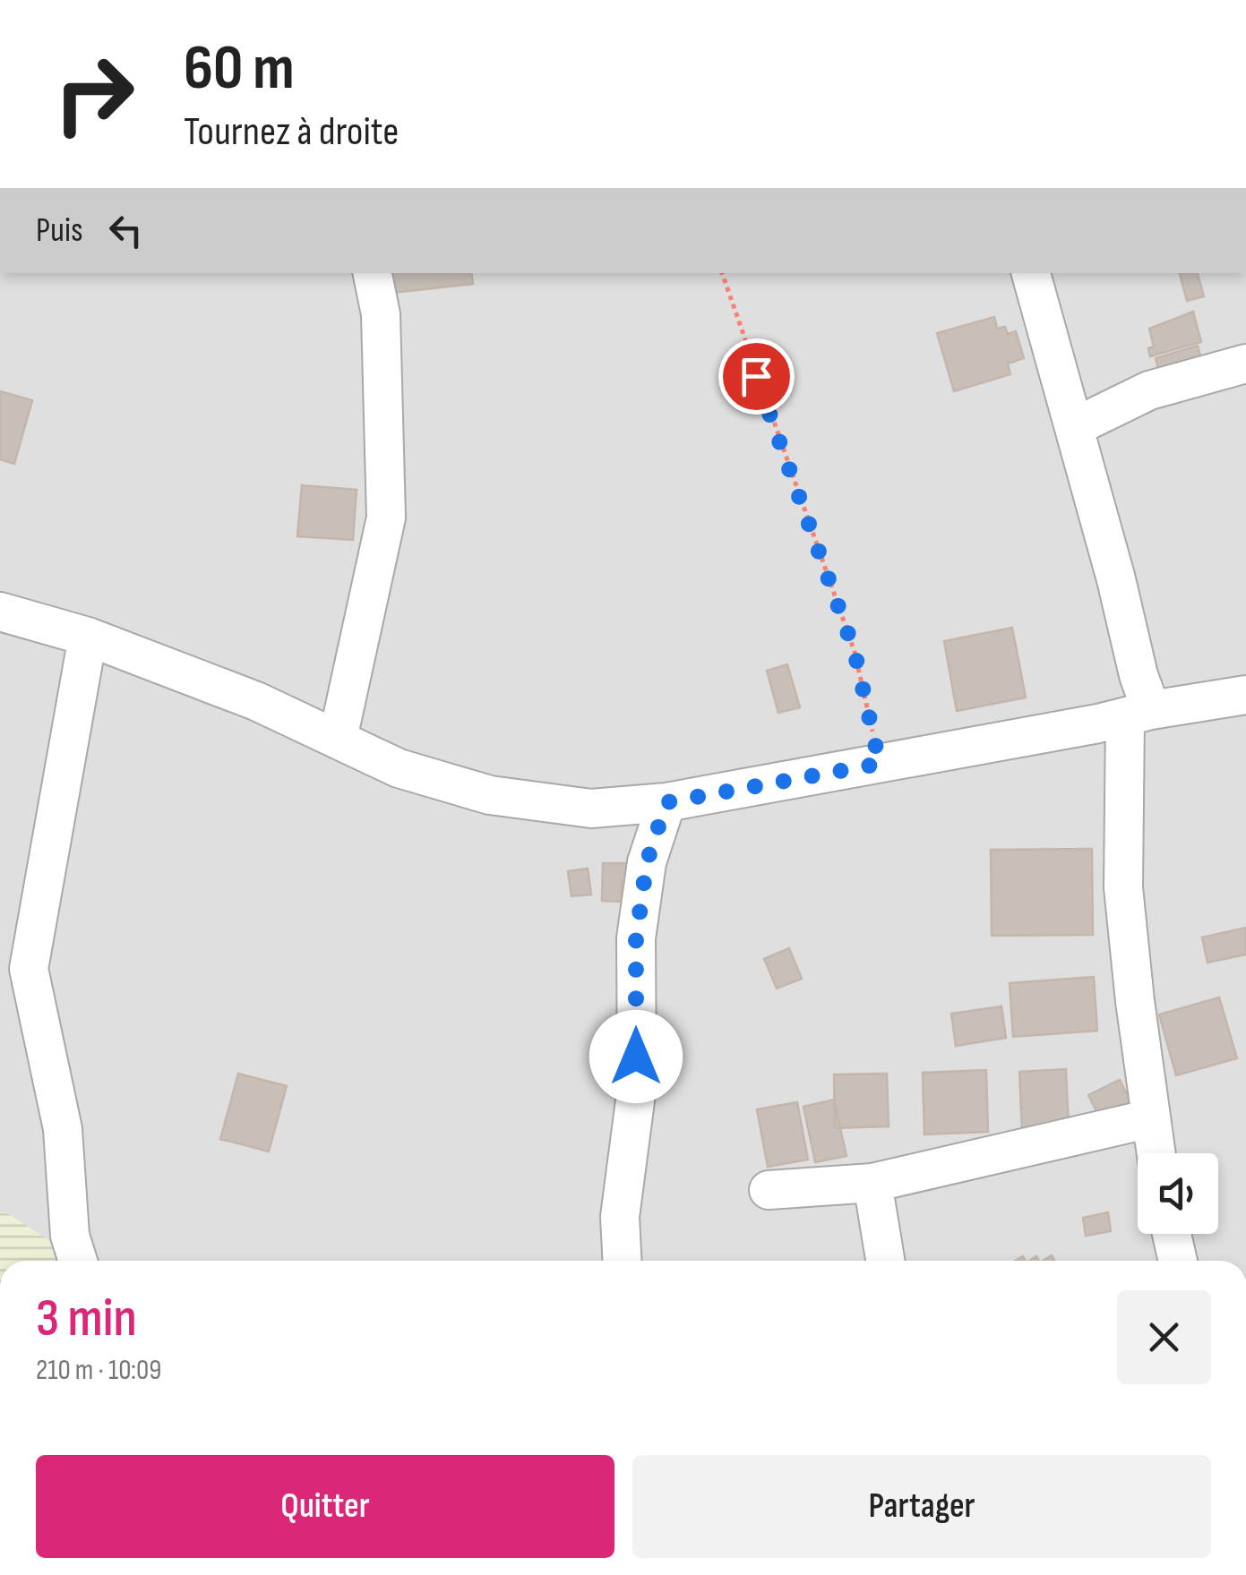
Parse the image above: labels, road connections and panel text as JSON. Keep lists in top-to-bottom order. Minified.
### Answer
{"page":{"turn":["60 m","Tournez à droite"],"then":"Puis","heading":["3 min","210 m · 10:09"],"buttons":["Quitter","Partager"]}}
